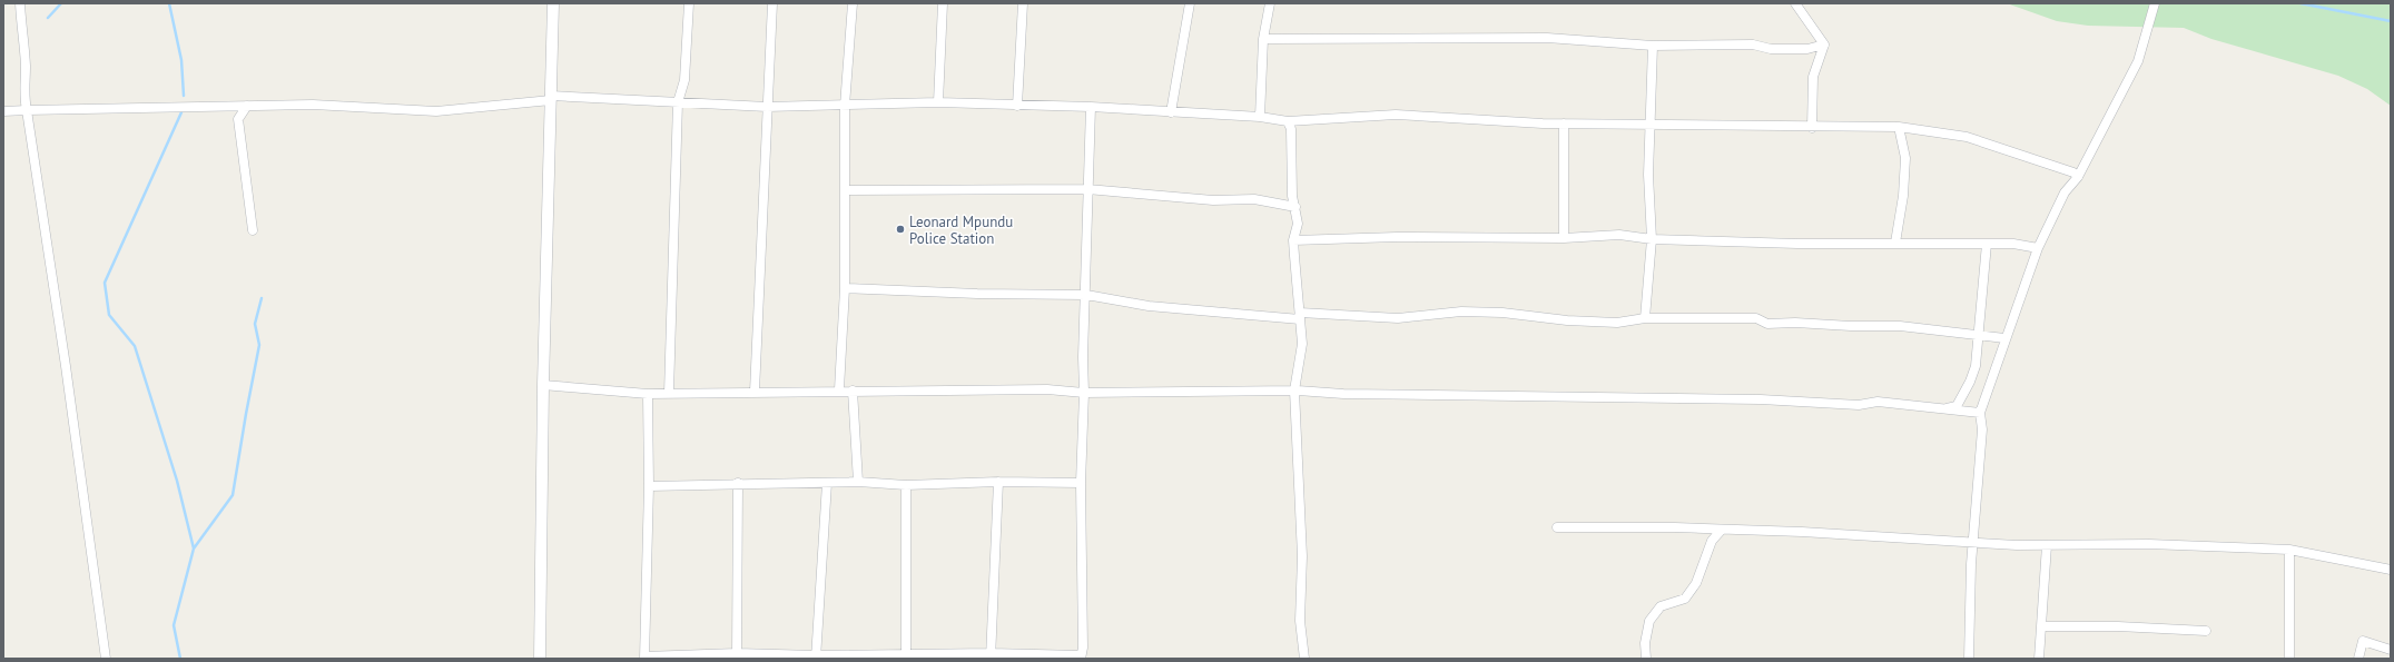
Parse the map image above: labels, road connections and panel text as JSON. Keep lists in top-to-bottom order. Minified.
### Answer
{"places":["Leonard Mpundu Police Station"]}
